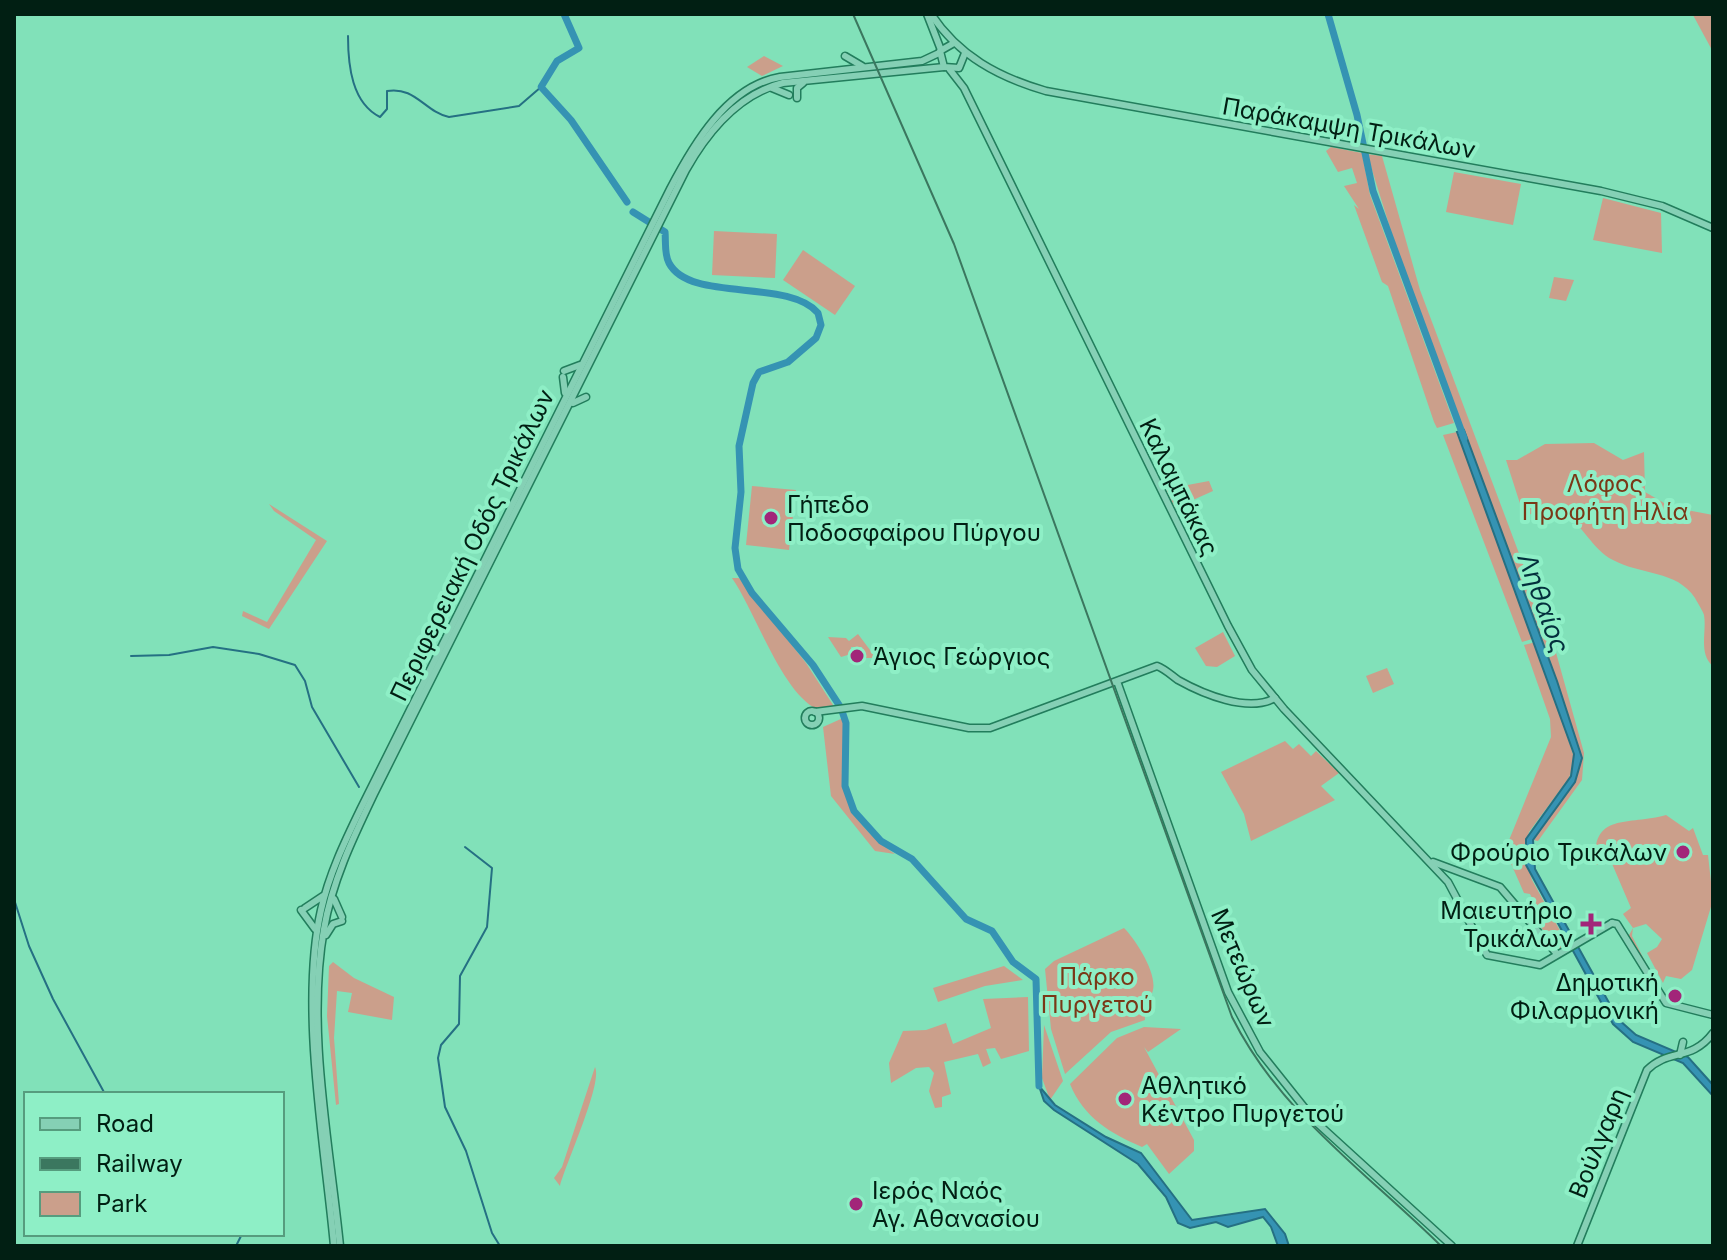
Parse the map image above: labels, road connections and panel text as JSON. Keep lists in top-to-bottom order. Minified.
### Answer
{"streets":{"main road":["Παράκαμψη Τρικάλων","Καλαμπάκας","Περιφερειακή Οδός Τρικάλων","Μετεώρων","Βούλγαρη"]},"crossings":[["Παράκαμψη Τρικάλων","Καλαμπάκας"],["Παράκαμψη Τρικάλων","Περιφερειακή Οδός Τρικάλων"],["Καλαμπάκας","Περιφερειακή Οδός Τρικάλων"]],"water":["Ληθαίος"],"parks":["Λόφος Προφήτη Ηλία","Πάρκο Πυργετού"],"places":{"other":["Γήπεδο Ποδοσφαίρου Πύργου","Άγιος Γεώργιος","Φρούριο Τρικάλων","Δημοτική Φιλαρμονική","Αθλητικό Κέντρο Πυργετού","Ιερός Ναός Αγ. Αθανασίου"],"health":["Μαιευτήριο Τρικάλων"]},"legend":["Road","Railway","Park"]}
